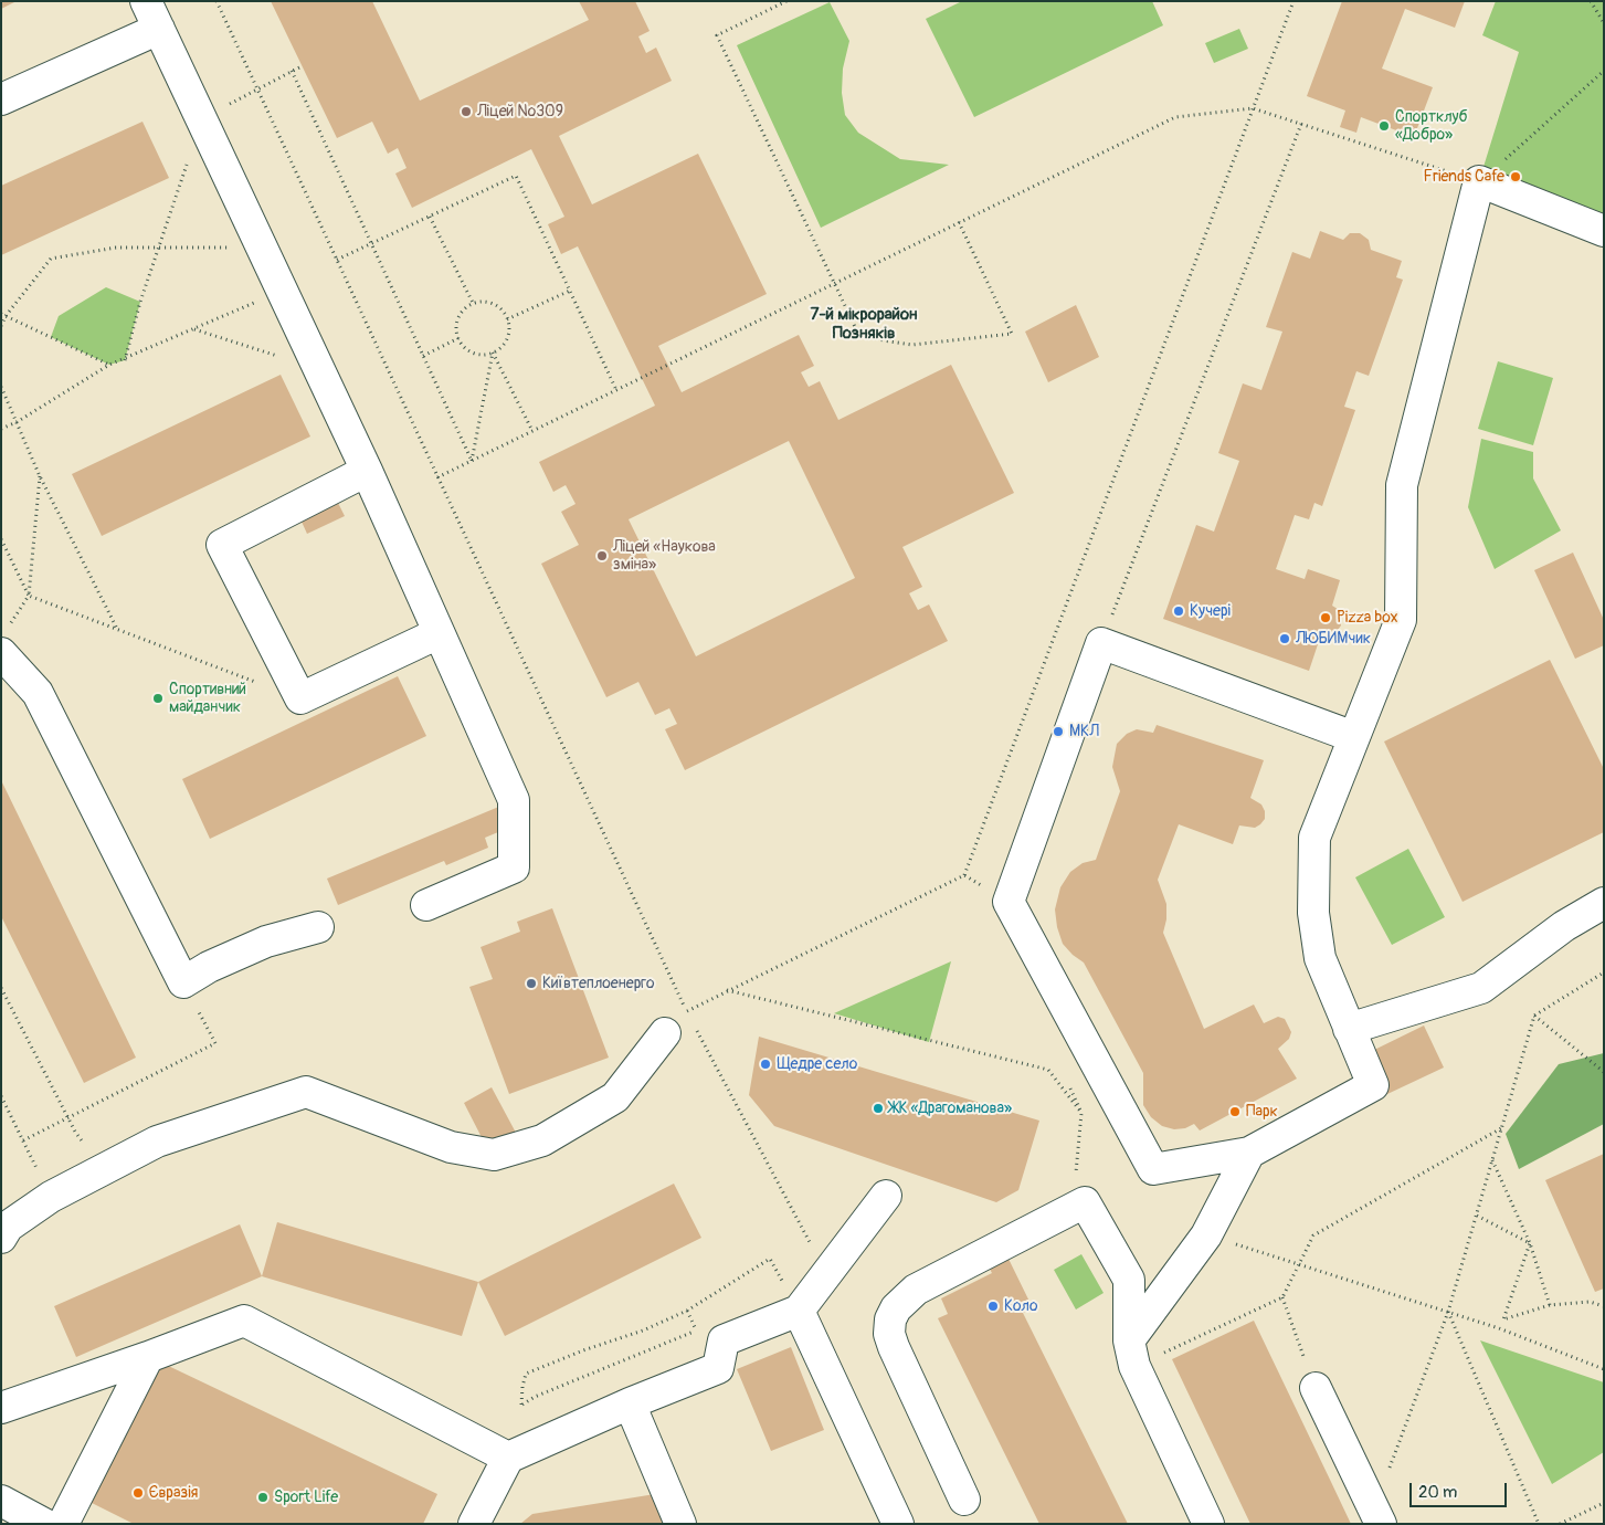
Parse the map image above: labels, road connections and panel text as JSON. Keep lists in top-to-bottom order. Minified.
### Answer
{"districts":["7-й мікрорайон Позняків"],"places":["Ліцей №309","Спортклуб «Добро»","Friends Cafe","Ліцей «Наукова зміна»","Кучері","Pizza box","ЛЮБИМчик","Спортивний майданчик","МКЛ","Київтеплоенерго","Щедре село","ЖК «Драгоманова»","Парк","Коло","Євразія","Sport Life"],"scale_bar":"20 m"}
